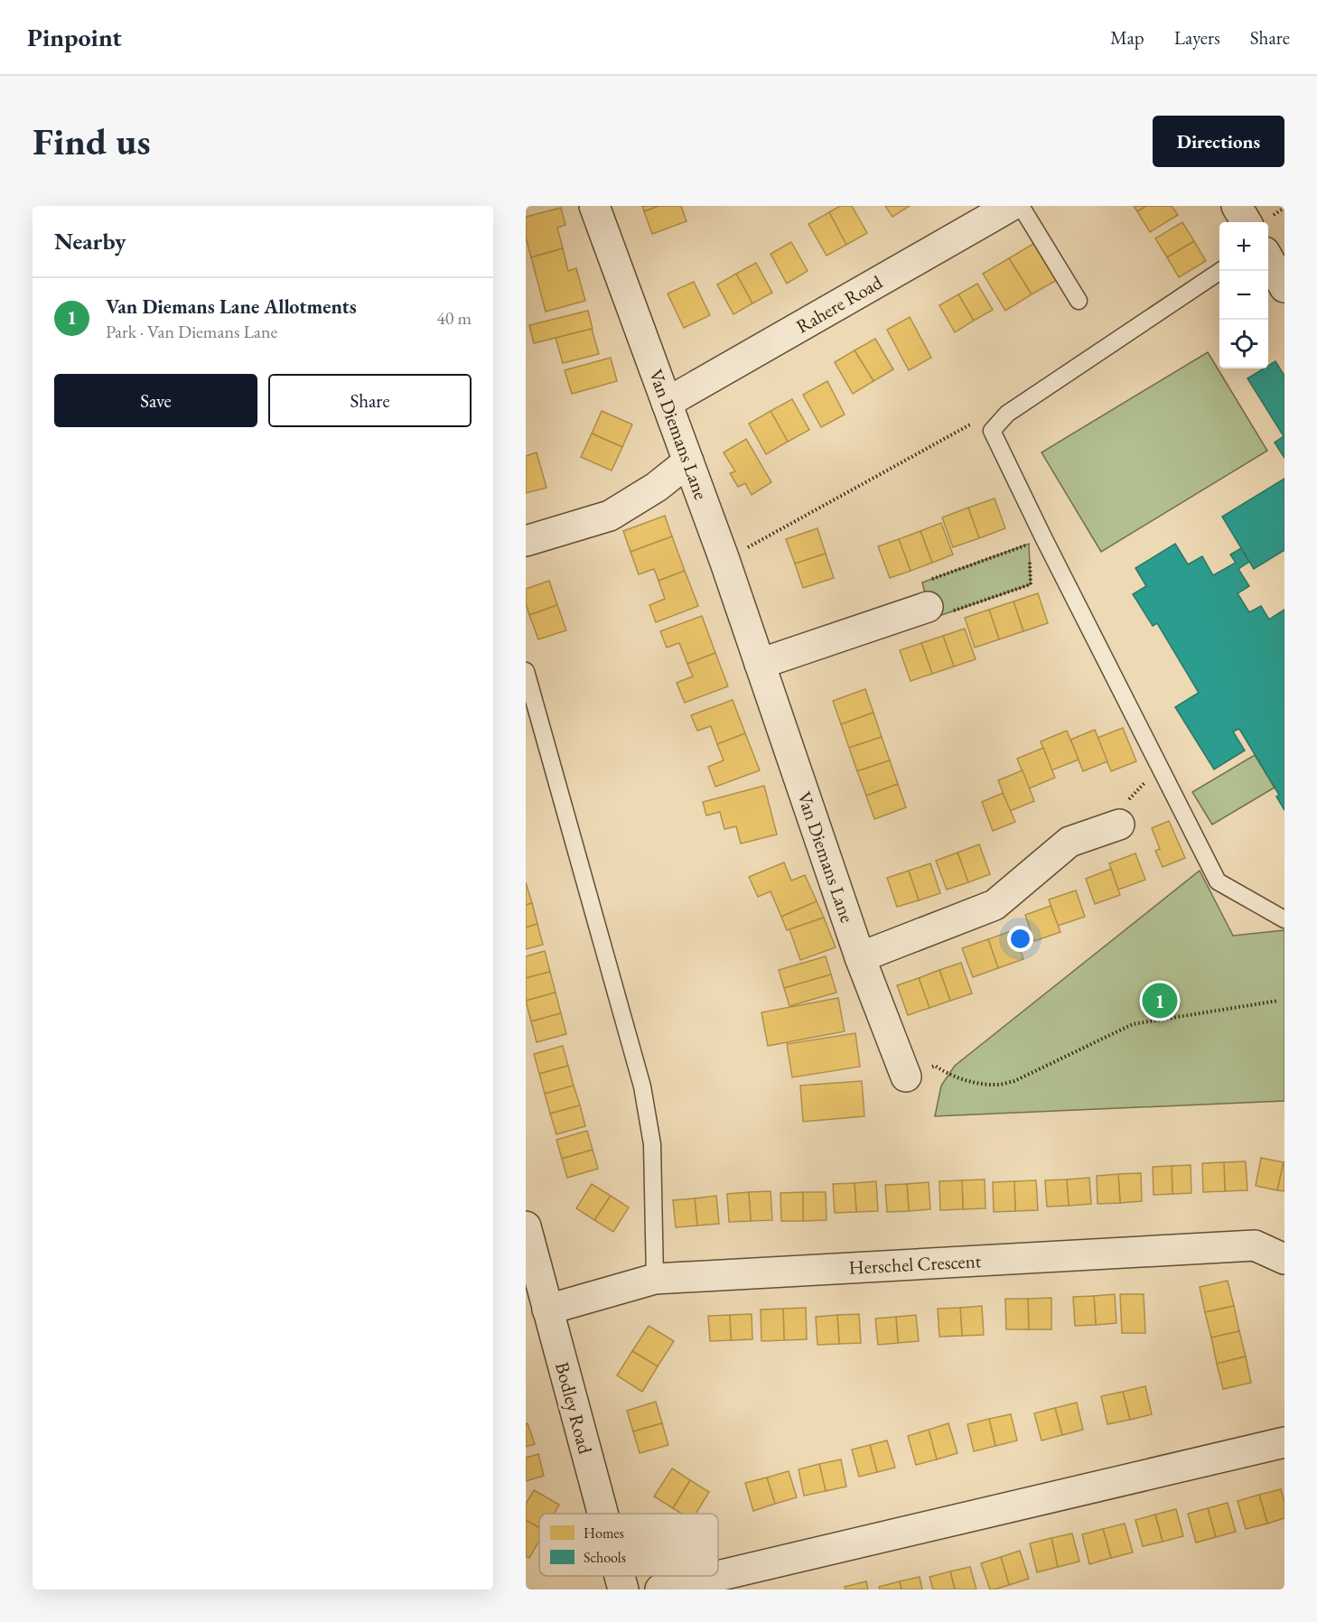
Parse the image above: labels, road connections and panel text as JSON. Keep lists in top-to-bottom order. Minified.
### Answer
{"streets":{"street":["Rahere Road","Van Diemans Lane","Herschel Crescent","Bodley Road"]},"crossings":[["Rahere Road","Van Diemans Lane"],["Herschel Crescent","Bodley Road"]],"legend":["Homes","Schools"],"page":{"header":"Pinpoint","nav":["Map","Layers","Share"],"buttons":["Directions",["Save","Share"]],"title":"Find us","heading":"Nearby","map_buttons":["+","−"],"list":[{"mark":"1","name":"Van Diemans Lane Allotments","note":"Park · Van Diemans Lane","value":"40 m"}],"pins":"1"}}
